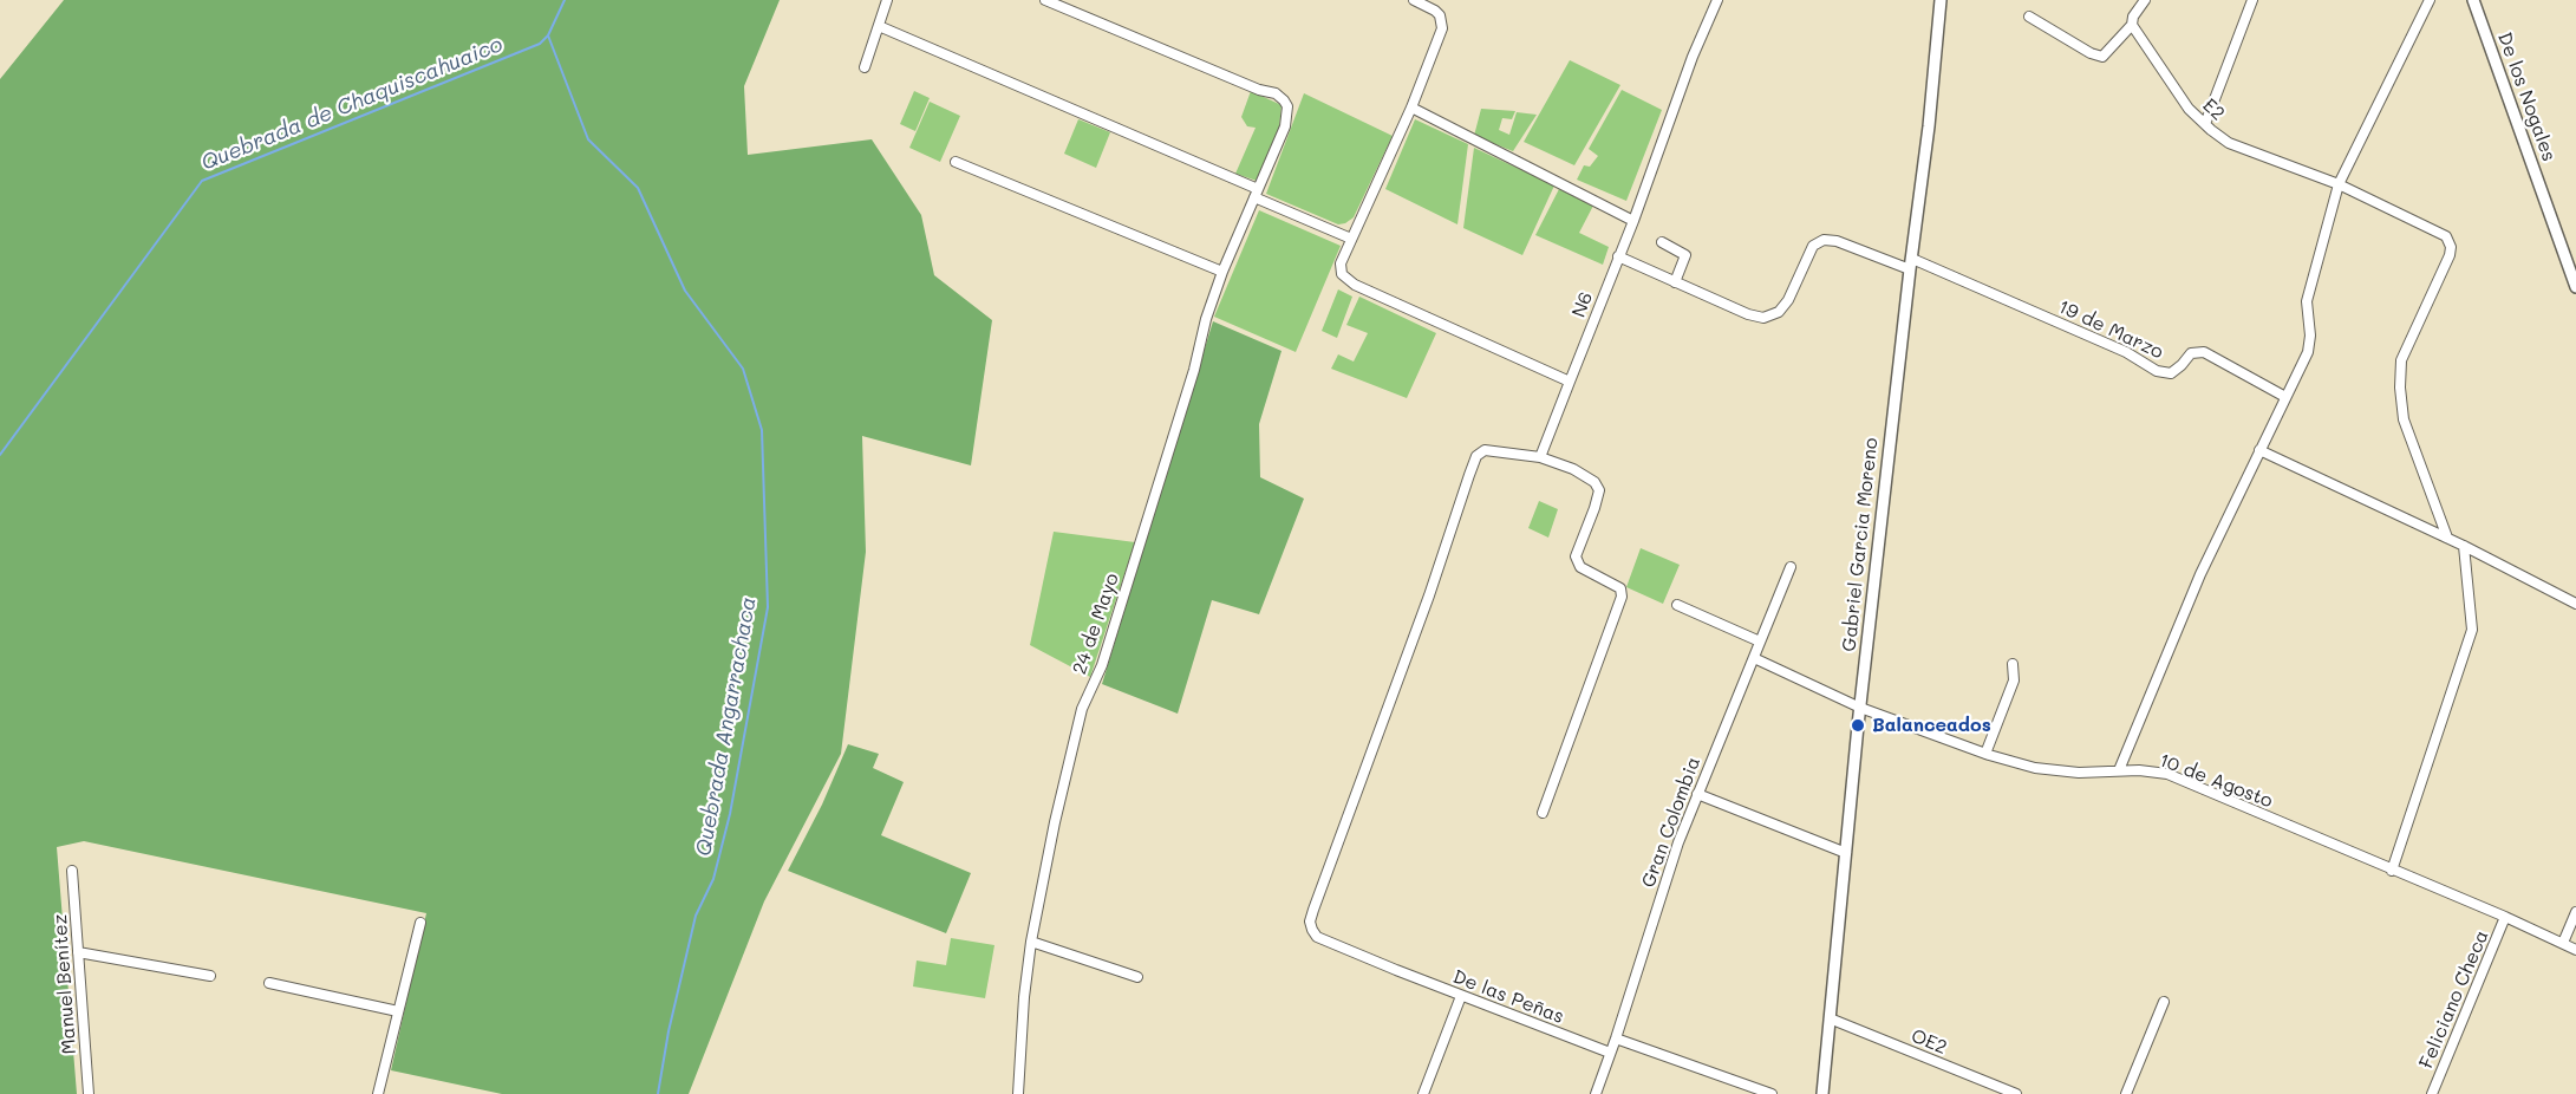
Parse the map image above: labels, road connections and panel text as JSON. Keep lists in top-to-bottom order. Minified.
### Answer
{"streets":{"street":["De los Nogales","E2","N6","19 de Marzo","Gabriel Garcia Moreno","24 de Mayo","10 de Agosto","Gran Colombia","Manuel Benítez","De las Peñas","Feliciano Checa","OE2"]},"crossings":[["N6","19 de Marzo"],["N6","De las Peñas"],["19 de Marzo","Gabriel Garcia Moreno"],["Gabriel Garcia Moreno","10 de Agosto"],["Gabriel Garcia Moreno","OE2"],["10 de Agosto","Gran Colombia"],["10 de Agosto","Feliciano Checa"],["Gran Colombia","De las Peñas"]],"water":["Quebrada de Chaquiscahuaico","Quebrada Angarrachaca"],"places":["Balanceados"]}
